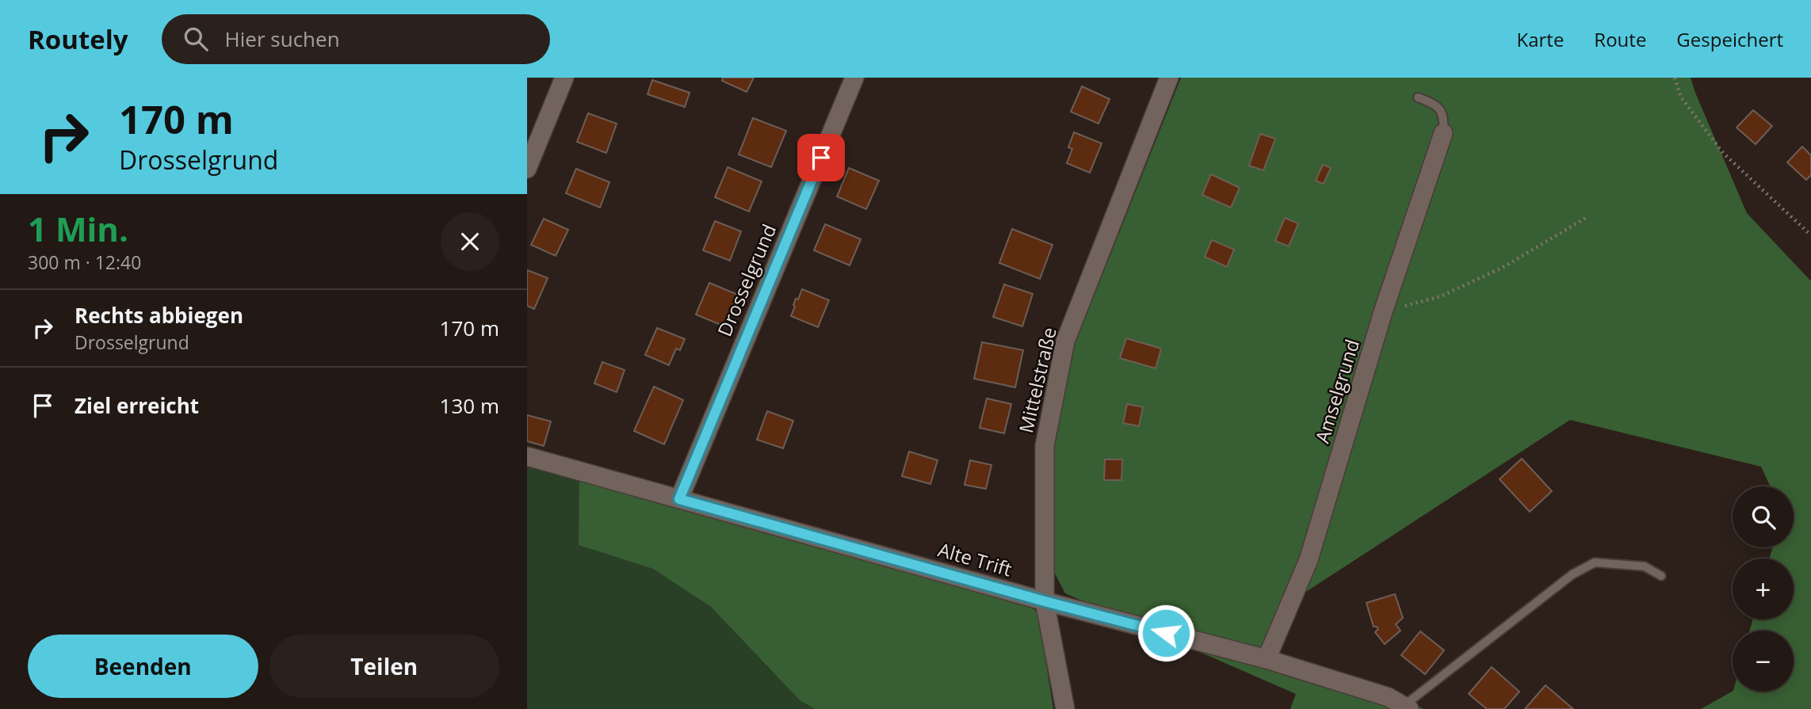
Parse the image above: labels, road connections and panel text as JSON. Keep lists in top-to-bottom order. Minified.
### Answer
{"streets":{"street":["Drosselgrund","Mittelstraße","Amselgrund","Alte Trift"]},"crossings":[["Drosselgrund","Alte Trift"],["Mittelstraße","Alte Trift"],["Amselgrund","Alte Trift"]],"page":{"header":"Routely","search":"Hier suchen","nav":["Karte","Route","Gespeichert"],"turn":["170 m","Drosselgrund"],"heading":["1 Min.","300 m · 12:40"],"list":[{"name":"Rechts abbiegen","note":"Drosselgrund","value":"170 m"},{"name":"Ziel erreicht","value":"130 m"}],"map_buttons":["+","−"],"buttons":["Beenden","Teilen"]}}
